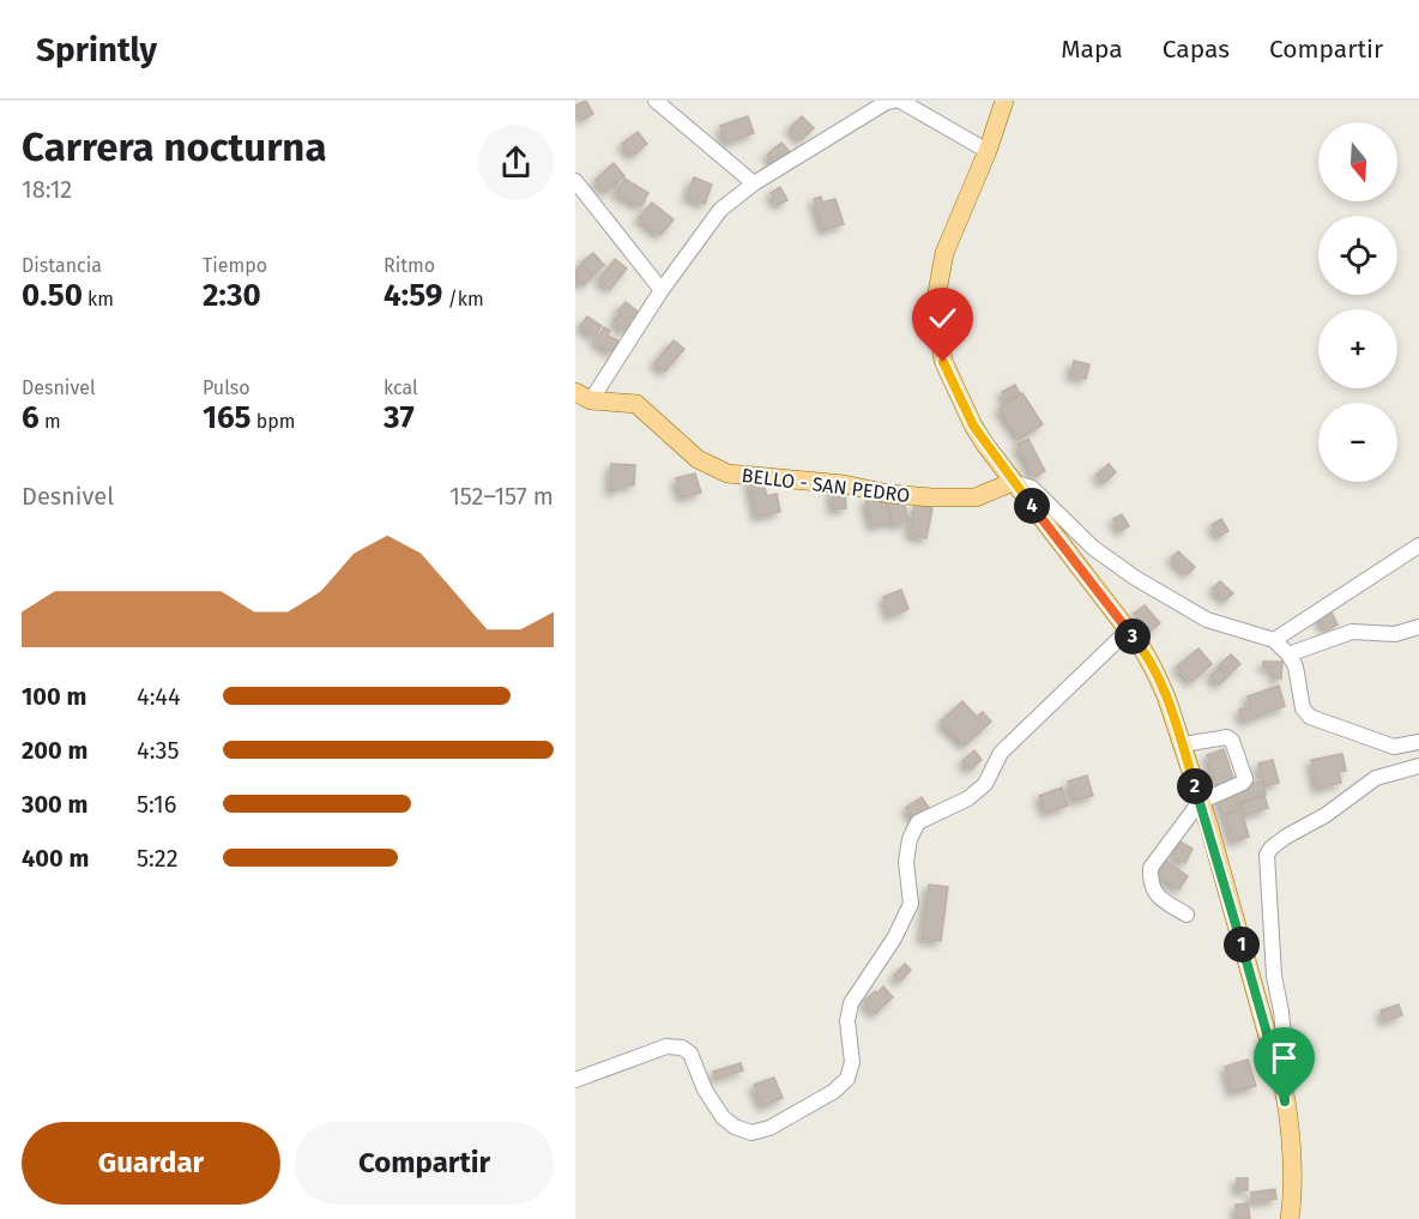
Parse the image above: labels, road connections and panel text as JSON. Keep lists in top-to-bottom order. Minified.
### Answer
{"streets":{"main road":["BELLO - SAN PEDRO"]},"north":"bottom","page":{"header":"Sprintly","nav":["Mapa","Capas","Compartir"],"heading":["Carrera nocturna","18:12"],"map_buttons":["+","−"],"stats":[["Distancia","0.50 km"],["Tiempo","2:30"],["Ritmo","4:59 /km"],["Desnivel","6 m"],["Pulso","165 bpm"],["kcal","37"]],"chart":["Desnivel","152–157 m"],"pins":["4","3","2","1"],"list":[{"name":"100 m","note":"4:44"},{"name":"200 m","note":"4:35"},{"name":"300 m","note":"5:16"},{"name":"400 m","note":"5:22"}],"buttons":["Guardar","Compartir"]}}
